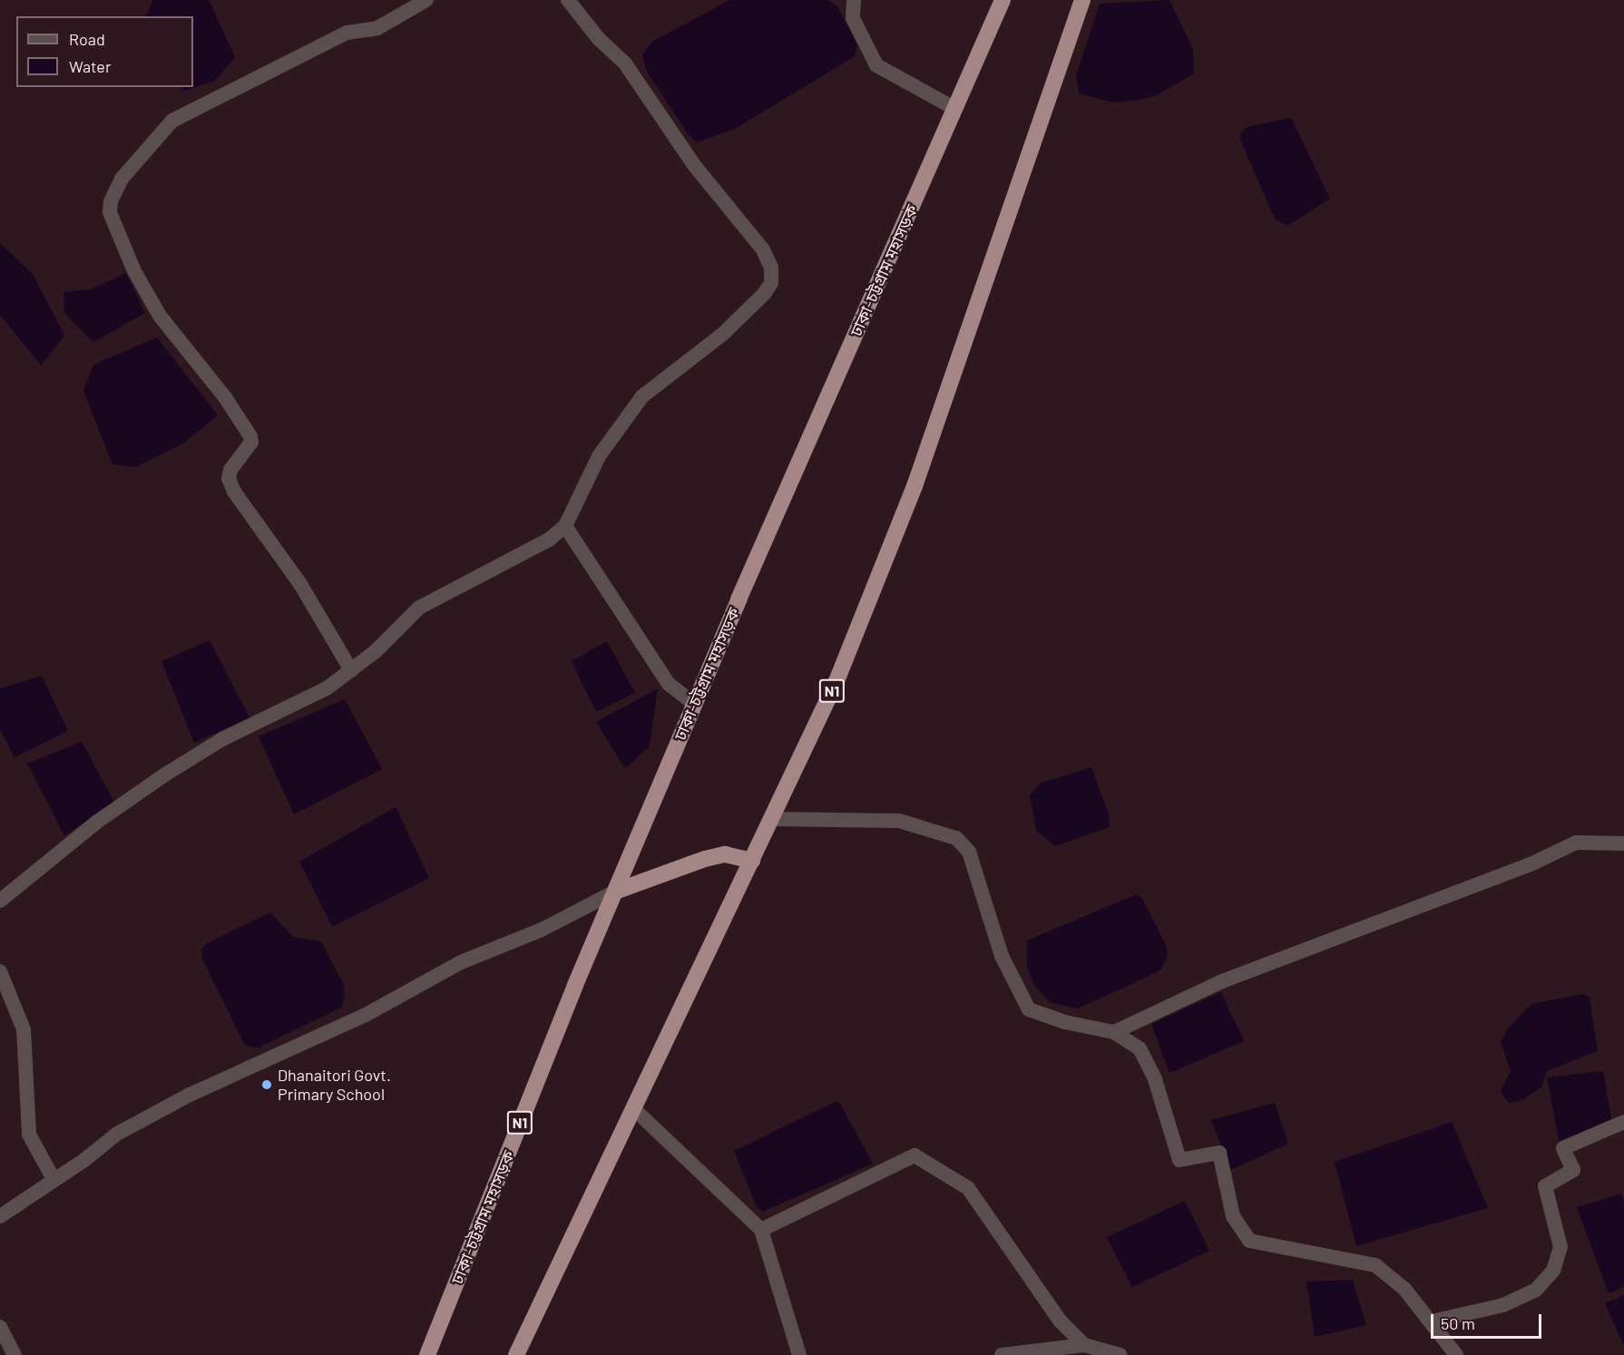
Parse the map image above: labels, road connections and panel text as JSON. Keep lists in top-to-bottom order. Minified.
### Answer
{"streets":{"highway":["ঢাকা-চট্টগ্রাম মহাসড়ক","N1"]},"places":["Dhanaitori Govt. Primary School"],"legend":["Road","Water"],"scale_bar":"50 m"}
